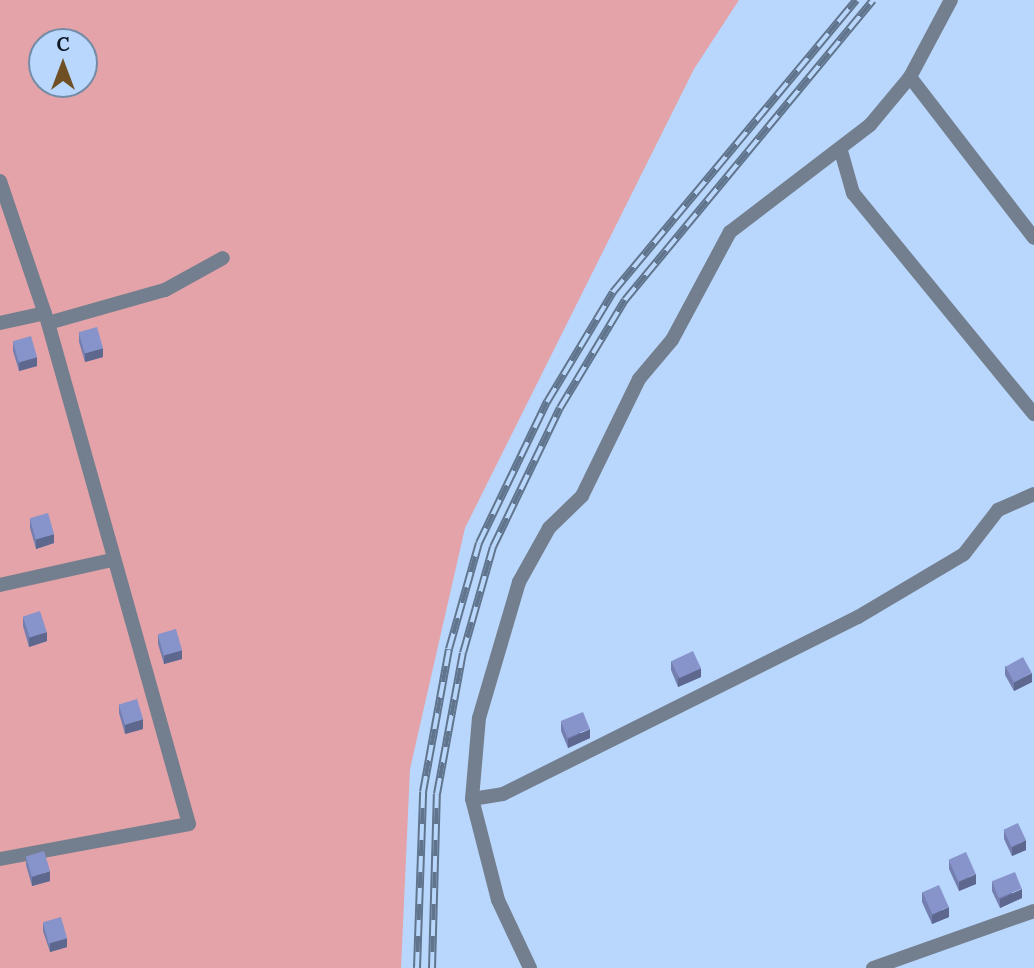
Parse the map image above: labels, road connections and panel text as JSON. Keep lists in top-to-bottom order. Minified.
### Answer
{"north":"top"}
